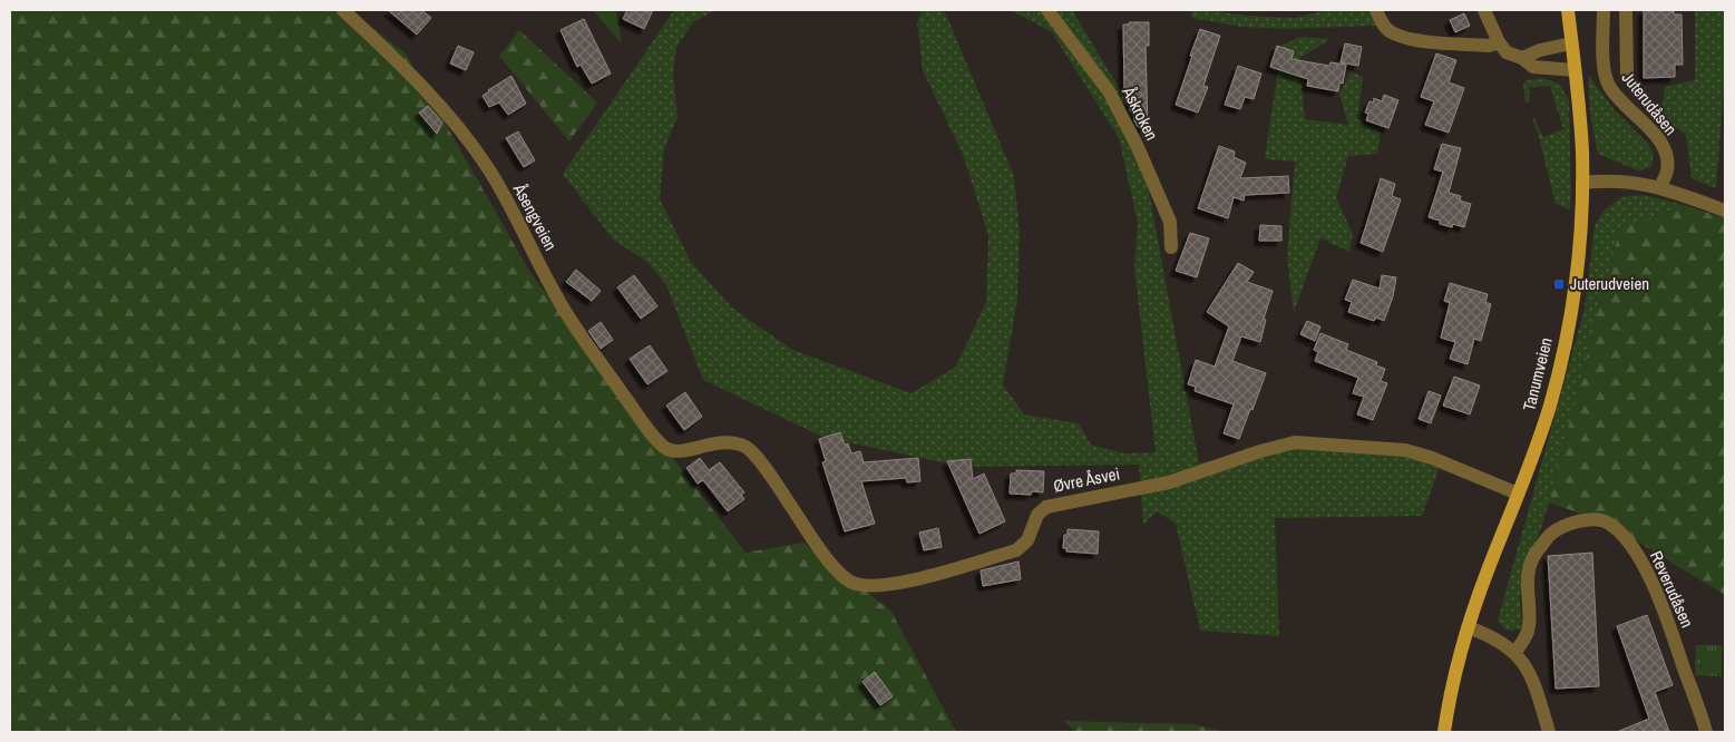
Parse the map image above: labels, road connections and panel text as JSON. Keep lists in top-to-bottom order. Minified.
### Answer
{"streets":{"main road":["Tanumveien"],"street":["Juterudåsen","Åskroken","Åsengveien","Øvre Åsvei","Reverudåsen"]},"crossings":[["Åsengveien","Øvre Åsvei"],["Tanumveien","Øvre Åsvei"]],"places":{"transit":["Juterudveien"]}}
